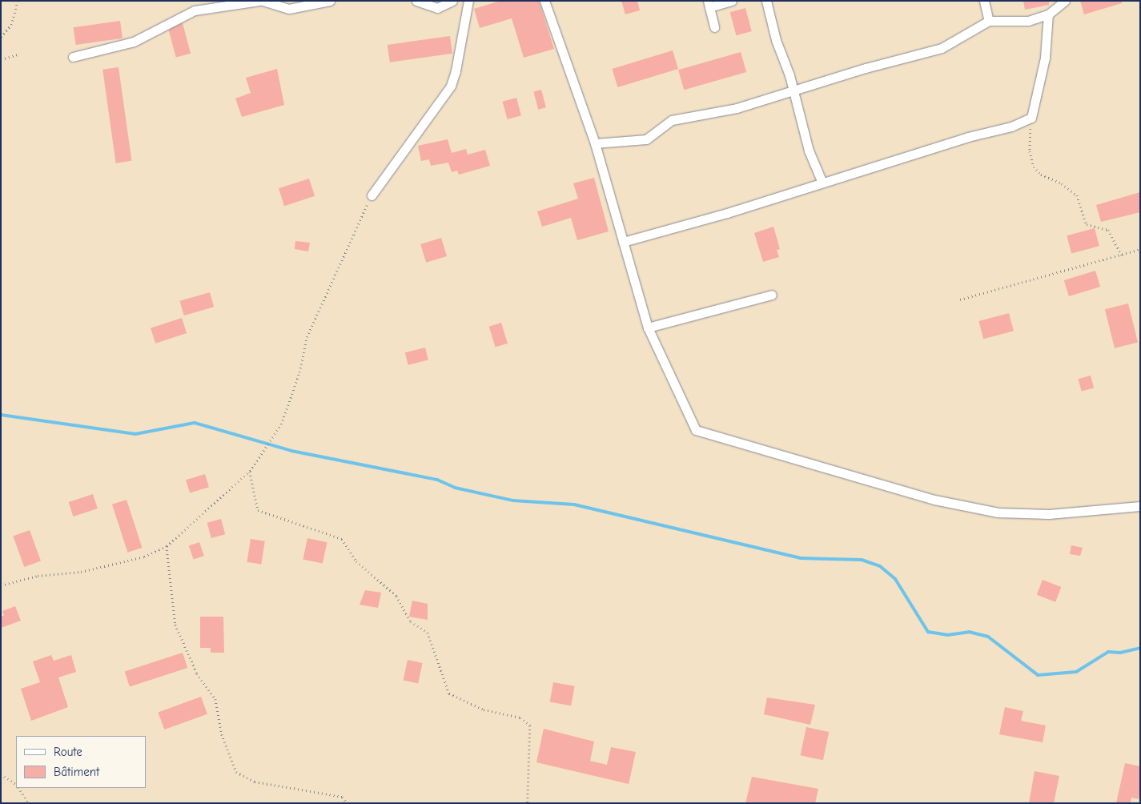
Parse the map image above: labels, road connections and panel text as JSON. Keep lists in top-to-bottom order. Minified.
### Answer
{"legend":["Route","Bâtiment"]}
